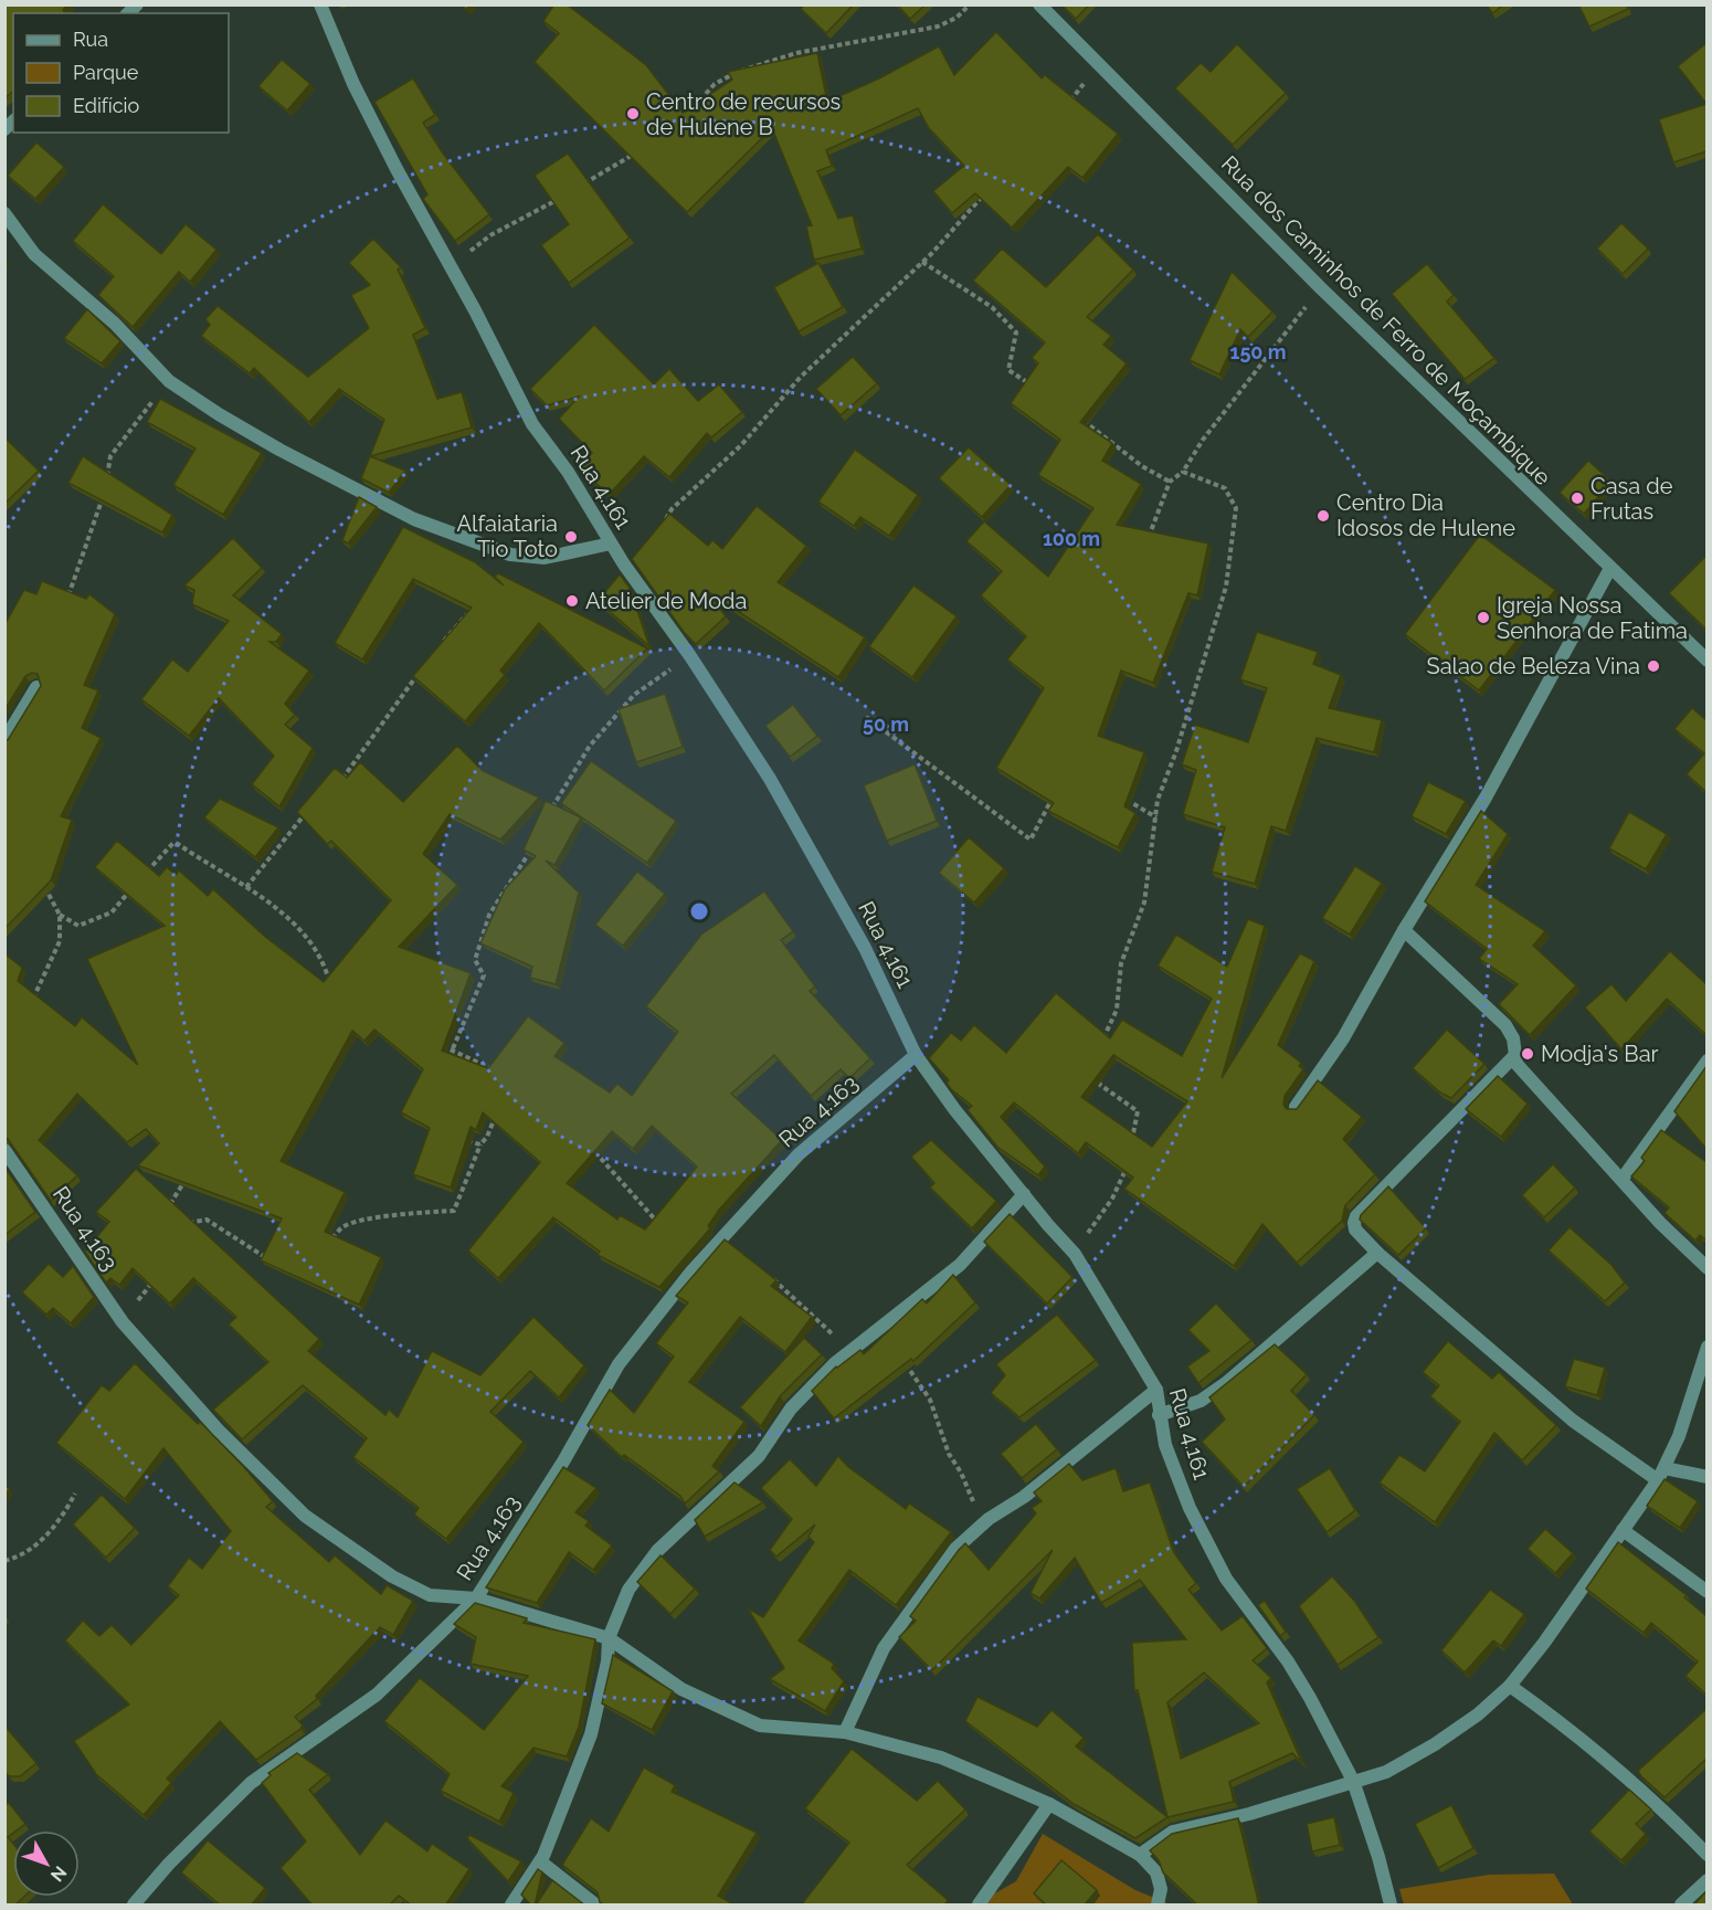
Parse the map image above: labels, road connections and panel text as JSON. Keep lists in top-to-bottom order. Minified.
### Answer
{"streets":{"street":["Rua dos Caminhos de Ferro de Moçambique","Rua 4.161","Rua 4.163"]},"crossings":[["Rua 4.161","Rua 4.163"]],"places":["Centro de recursos de Hulene B","Casa de Frutas","Centro Dia Idosos de Hulene","Alfaiataria Tio Toto","Atelier de Moda","Igreja Nossa Senhora de Fatima","Salao de Beleza Vina","Modja's Bar"],"legend":["Rua","Parque","Edifício"],"north":"bottom right","rings":["150 m","100 m","50 m"]}
